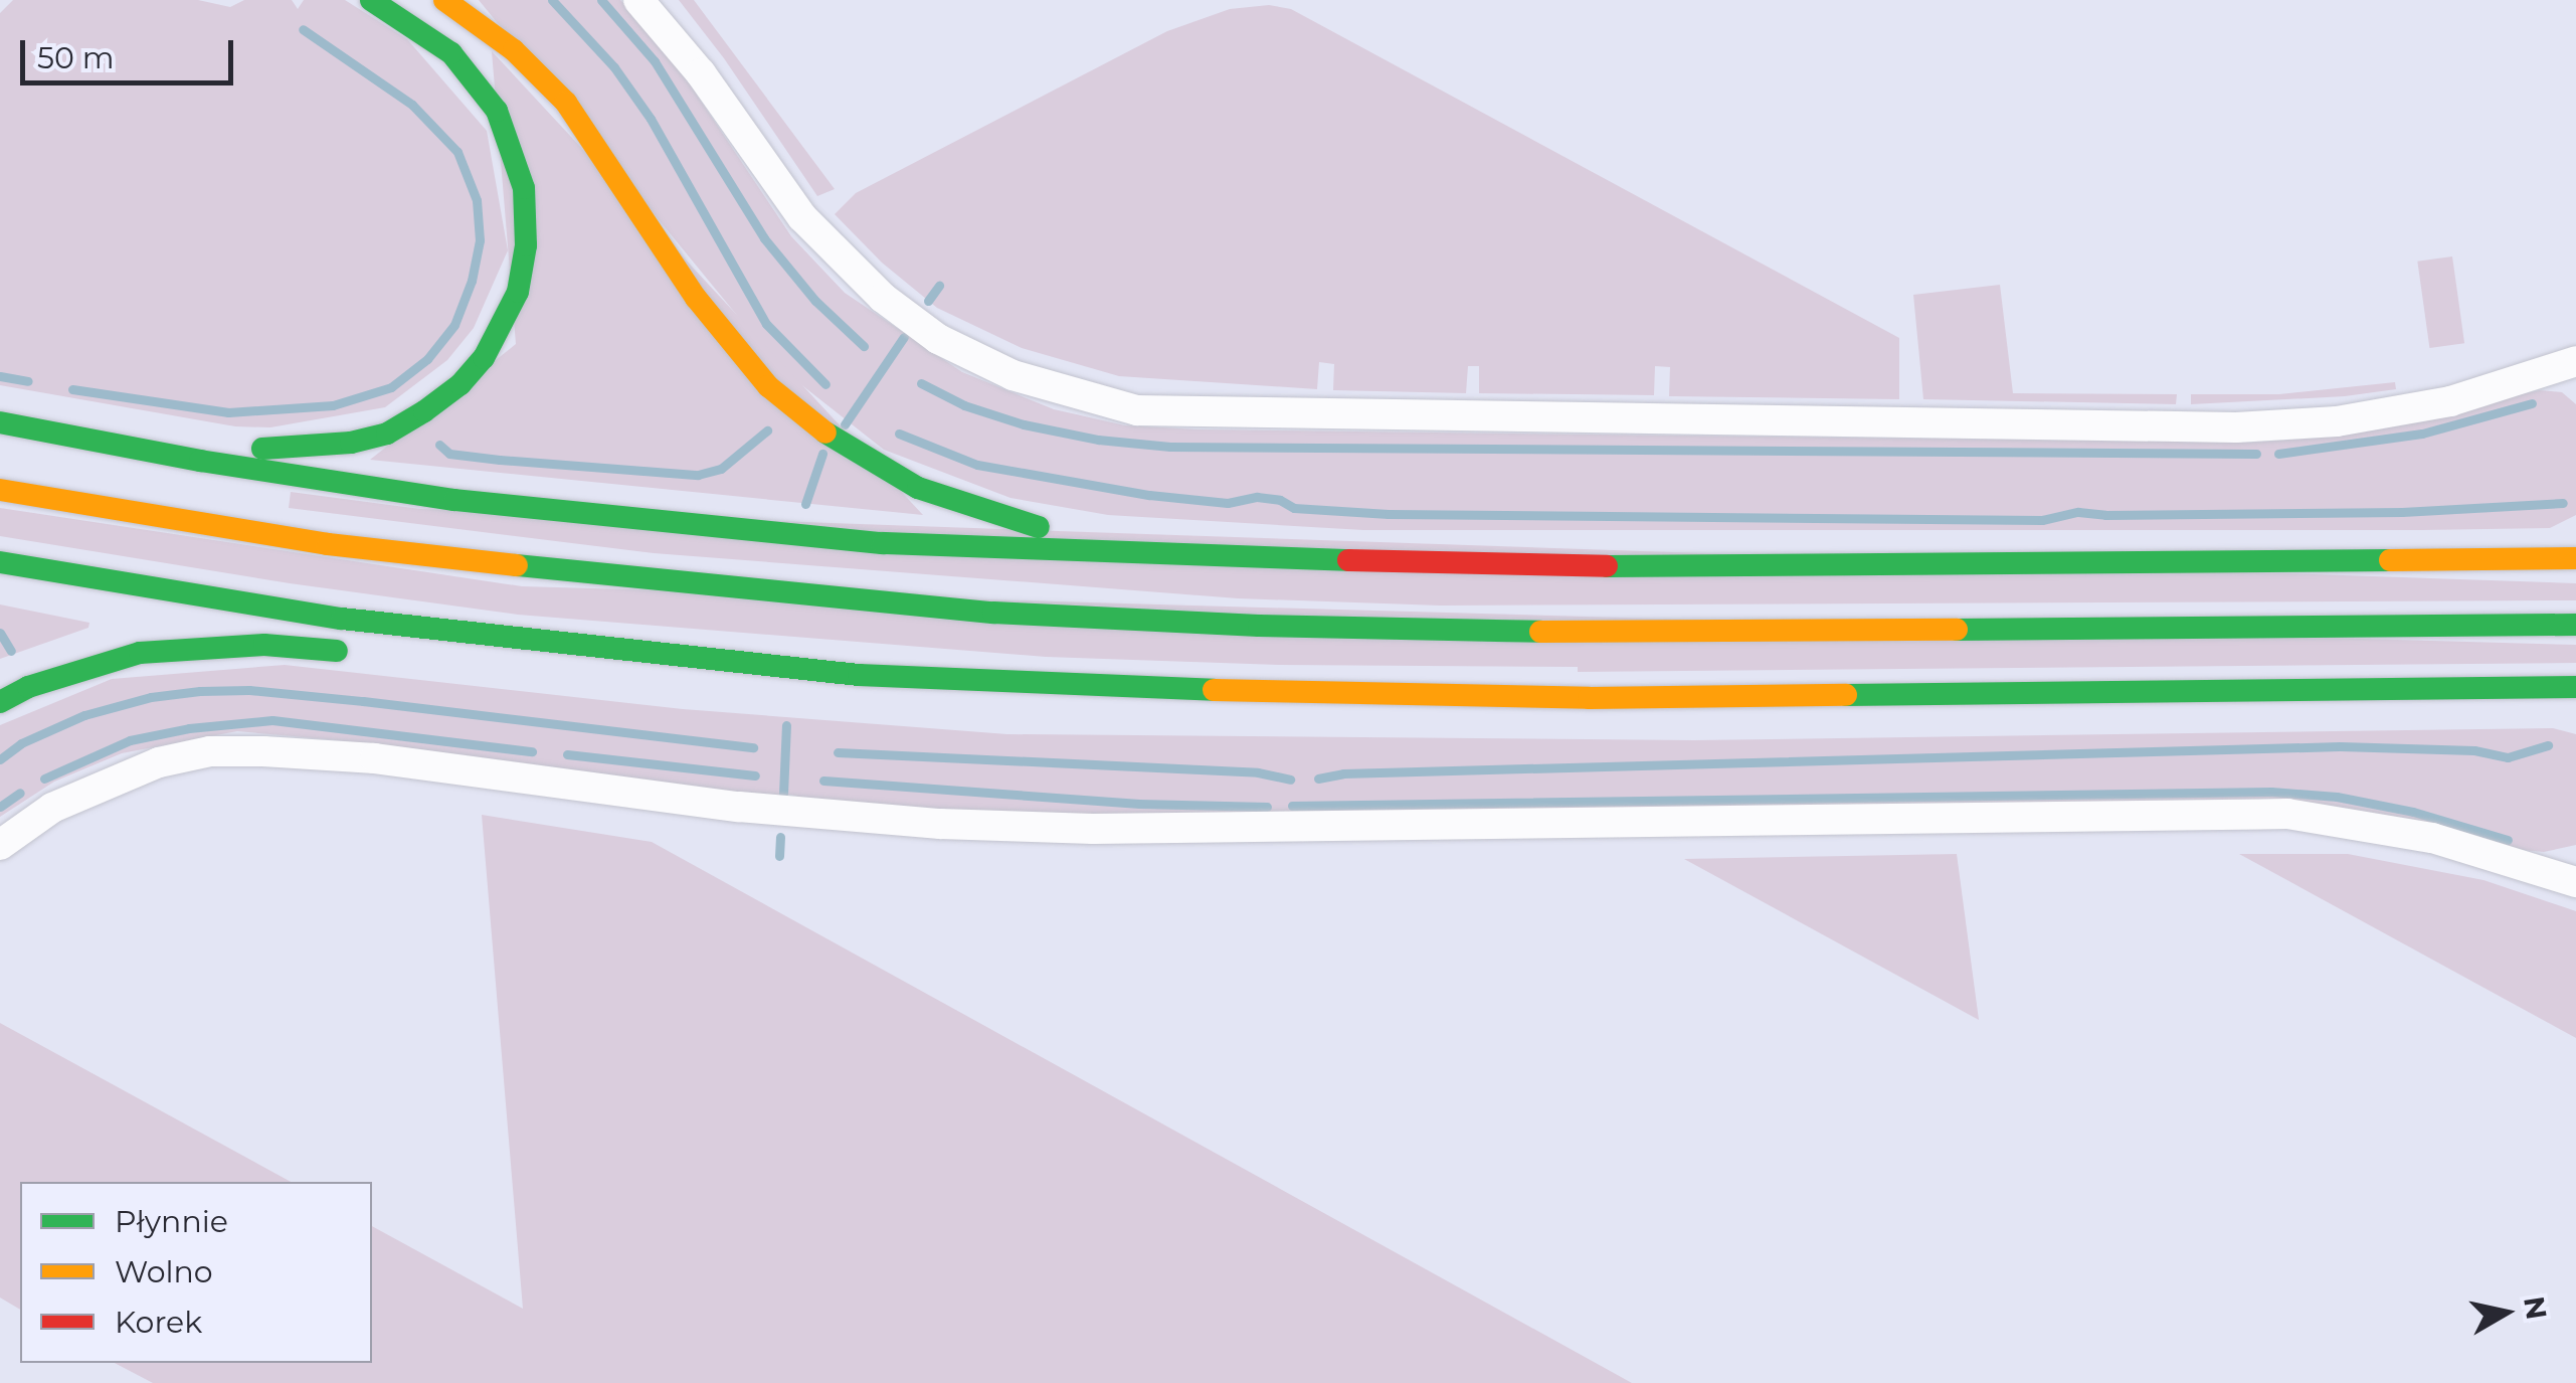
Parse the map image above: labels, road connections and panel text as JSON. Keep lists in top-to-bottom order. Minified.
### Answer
{"legend":["Płynnie","Wolno","Korek"],"scale_bar":"50 m","north":"right"}
